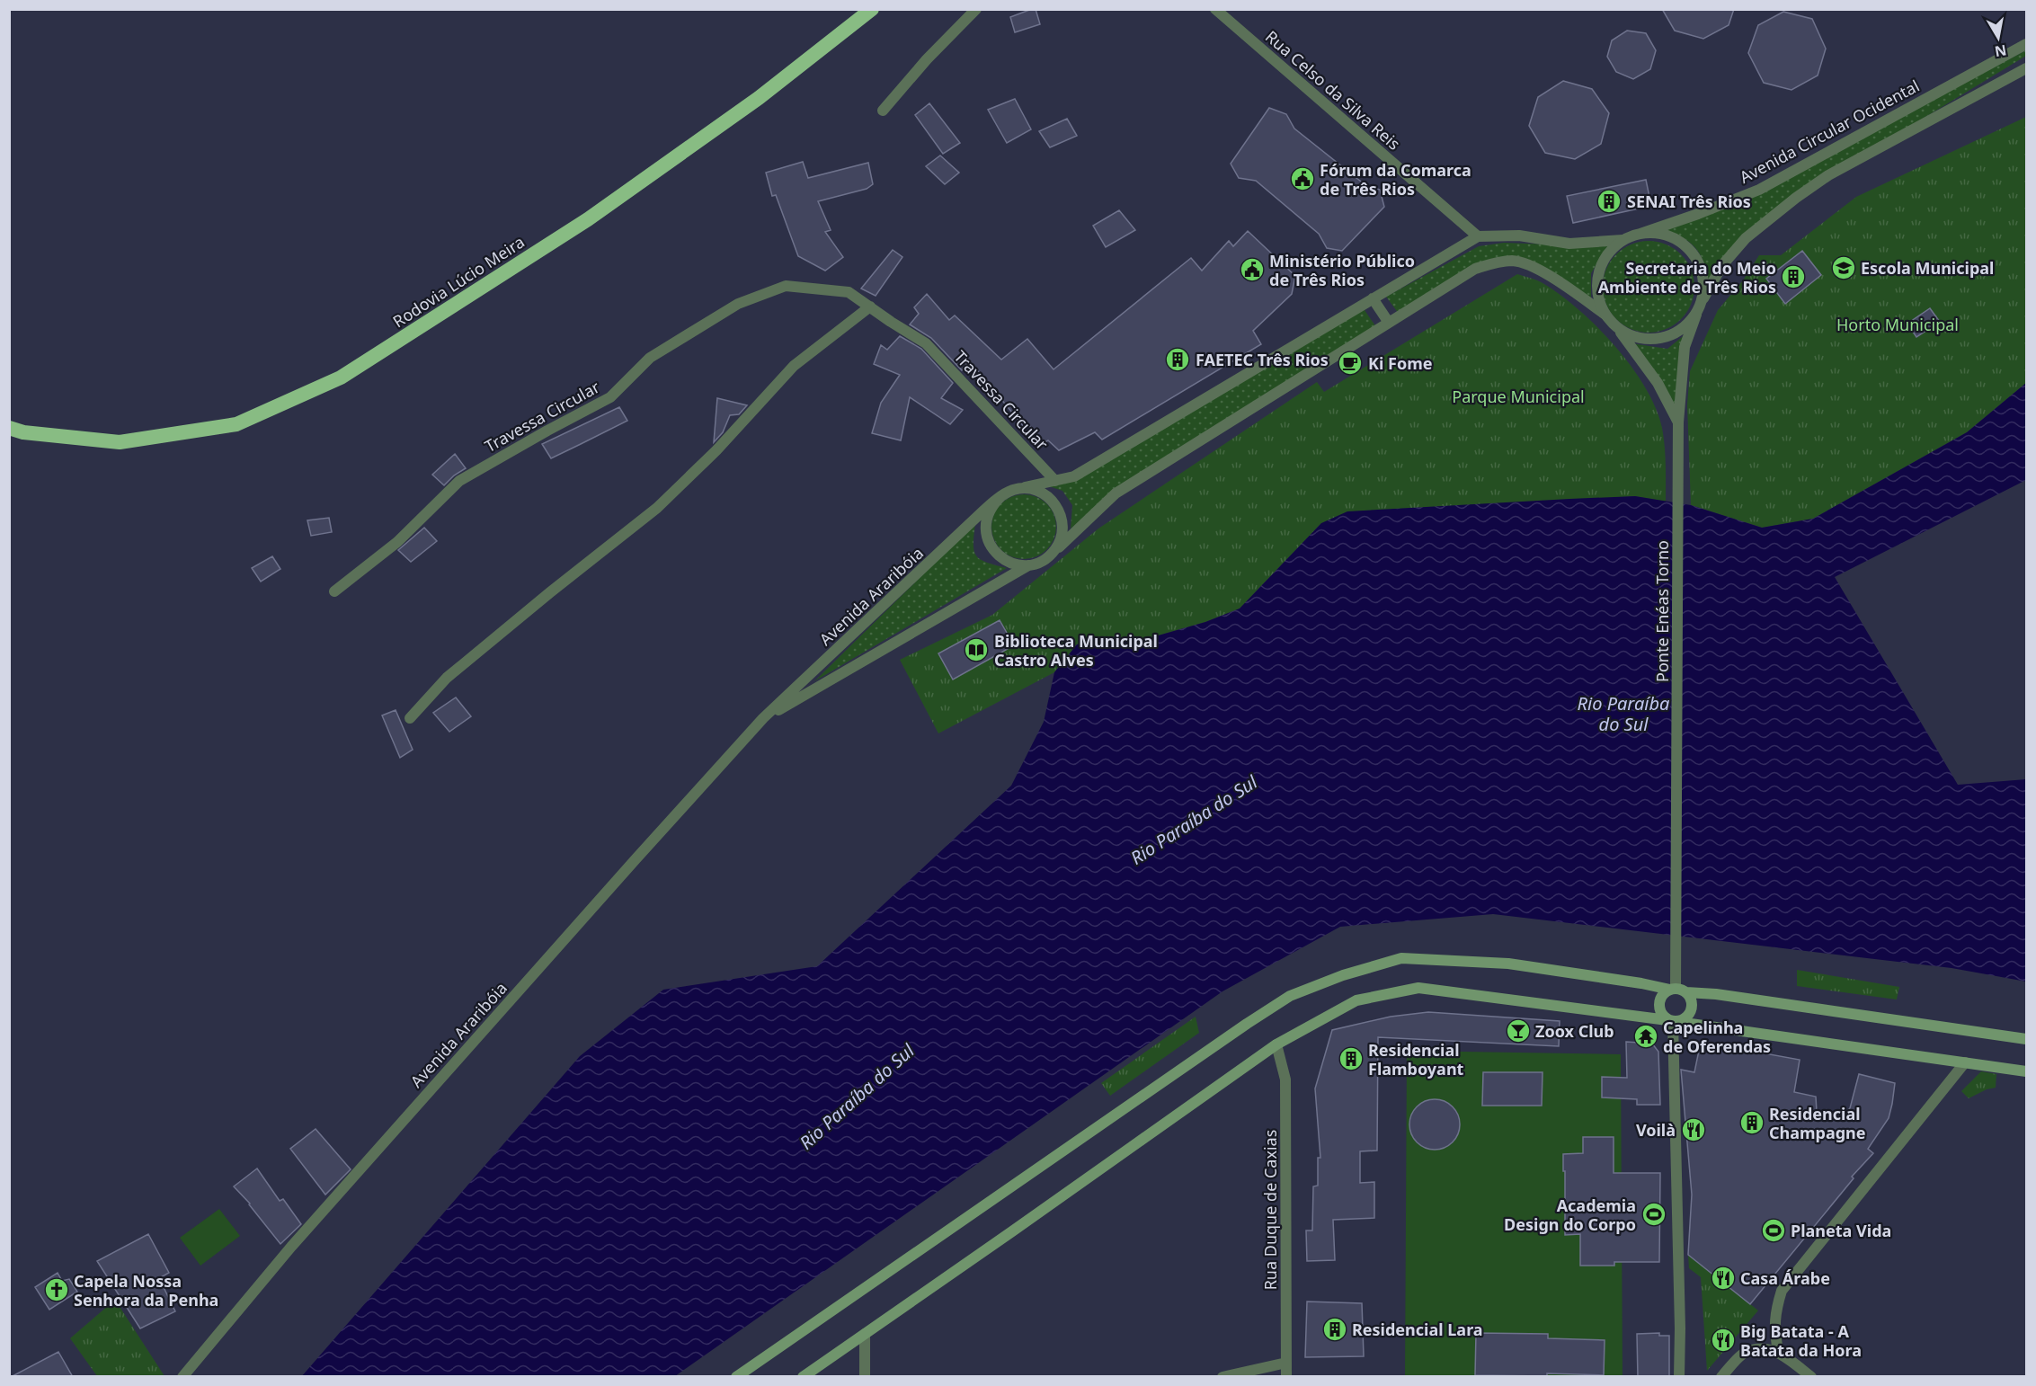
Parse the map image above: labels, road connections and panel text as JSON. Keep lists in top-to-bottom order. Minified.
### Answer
{"streets":{"highway":["Rodovia Lúcio Meira"],"street":["Rua Celso da Silva Reis","Avenida Circular Ocidental","Travessa Circular","Avenida Araribóia","Ponte Enéas Torno","Rua Duque de Caxias"]},"crossings":[["Avenida Circular Ocidental","Ponte Enéas Torno"]],"water":["Rio Paraíba do Sul"],"parks":["Horto Municipal","Parque Municipal"],"places":{"public building":["Fórum da Comarca de Três Rios","Ministério Público de Três Rios"],"building":["SENAI Três Rios","Secretaria do Meio Ambiente de Três Rios","FAETEC Três Rios","Residencial Flamboyant","Residencial Champagne","Residencial Lara"],"school or university":["Escola Municipal"],"cafe":["Ki Fome"],"library":["Biblioteca Municipal Castro Alves"],"bar":["Zoox Club"],"temple":["Capelinha de Oferendas"],"restaurant":["Voilà","Casa Árabe","Big Batata - A Batata da Hora"],"sports":["Academia Design do Corpo","Planeta Vida"],"church":["Capela Nossa Senhora da Penha"]},"north":"bottom"}
